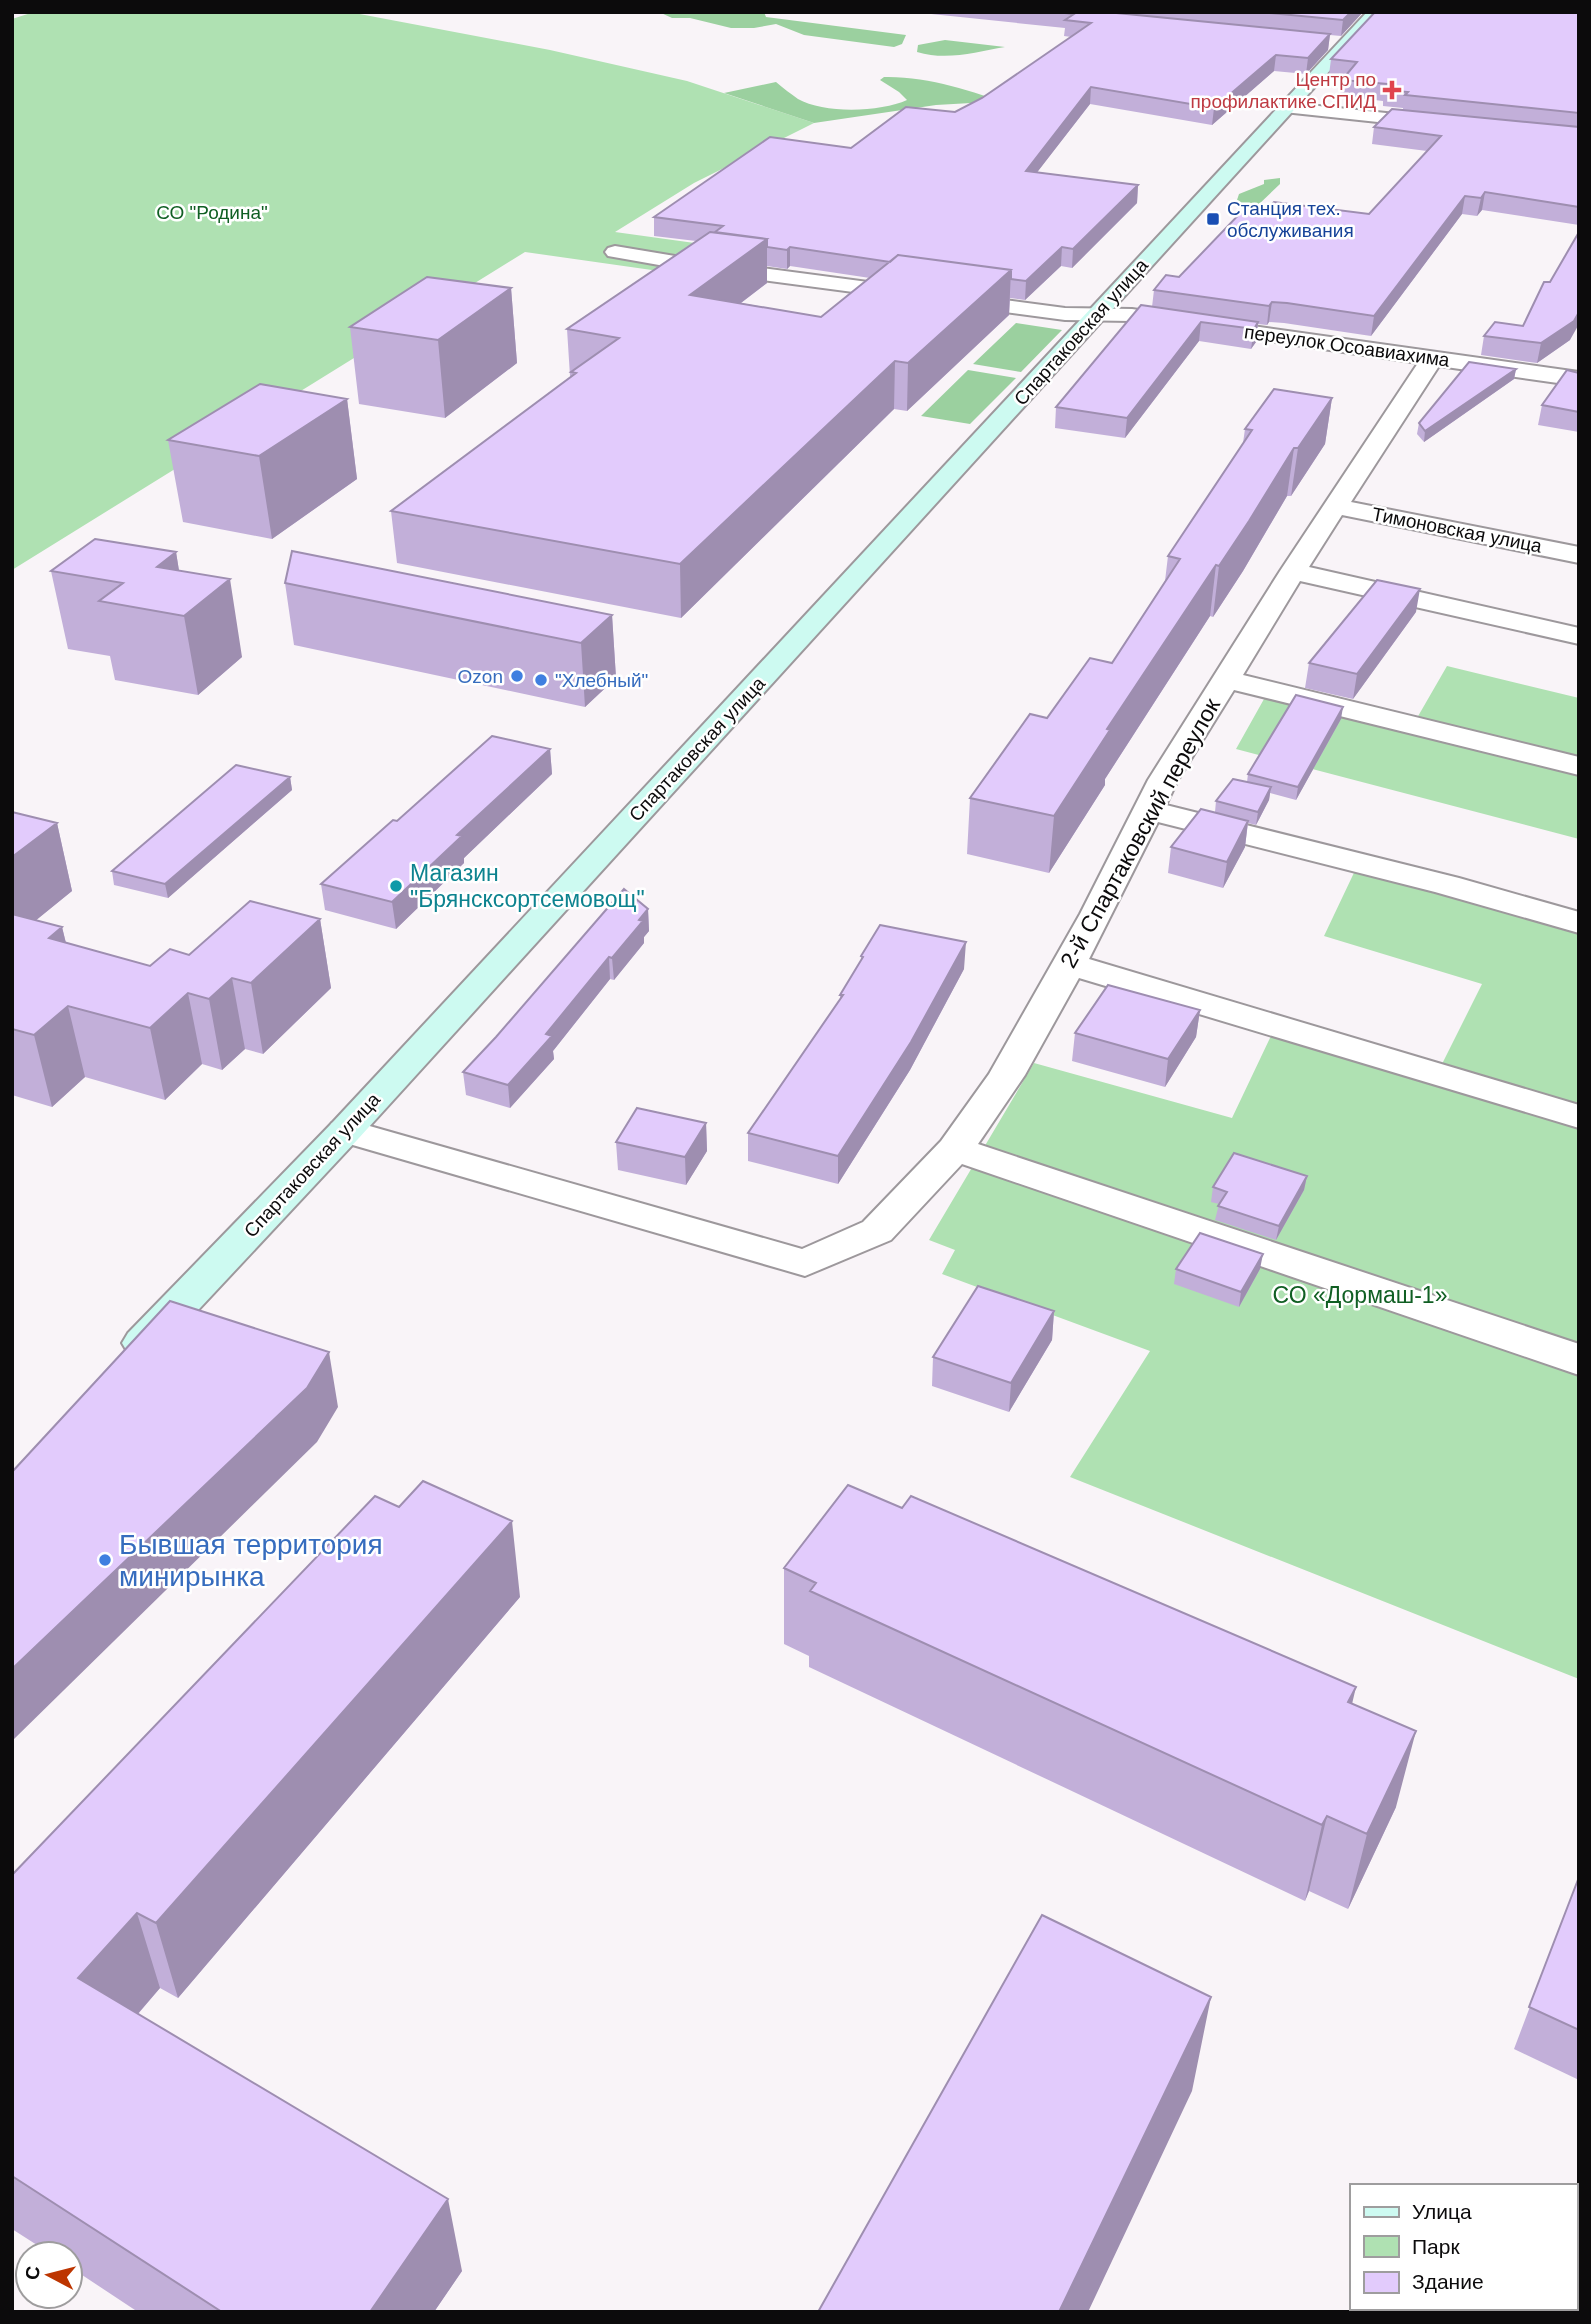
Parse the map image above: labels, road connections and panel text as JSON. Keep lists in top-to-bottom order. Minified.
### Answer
{"streets":{"street":["Спартаковская улица","переулок Осоавиахима","Тимоновская улица","2-й Спартаковский переулок"]},"crossings":[["Спартаковская улица","переулок Осоавиахима"],["Спартаковская улица","2-й Спартаковский переулок"],["переулок Осоавиахима","2-й Спартаковский переулок"],["Тимоновская улица","2-й Спартаковский переулок"]],"parks":["СО \"Родина\"","СО «Дормаш-1»"],"places":{"health":["Центр по профилактике СПИД"],"transit":["Станция тех. обслуживания"],"other":["Ozon","\"Хлебный\"","Магазин \"Брянсксортсемовощ\"","Бывшая территория минирынка"]},"legend":["Улица","Парк","Здание"],"north":"left"}
